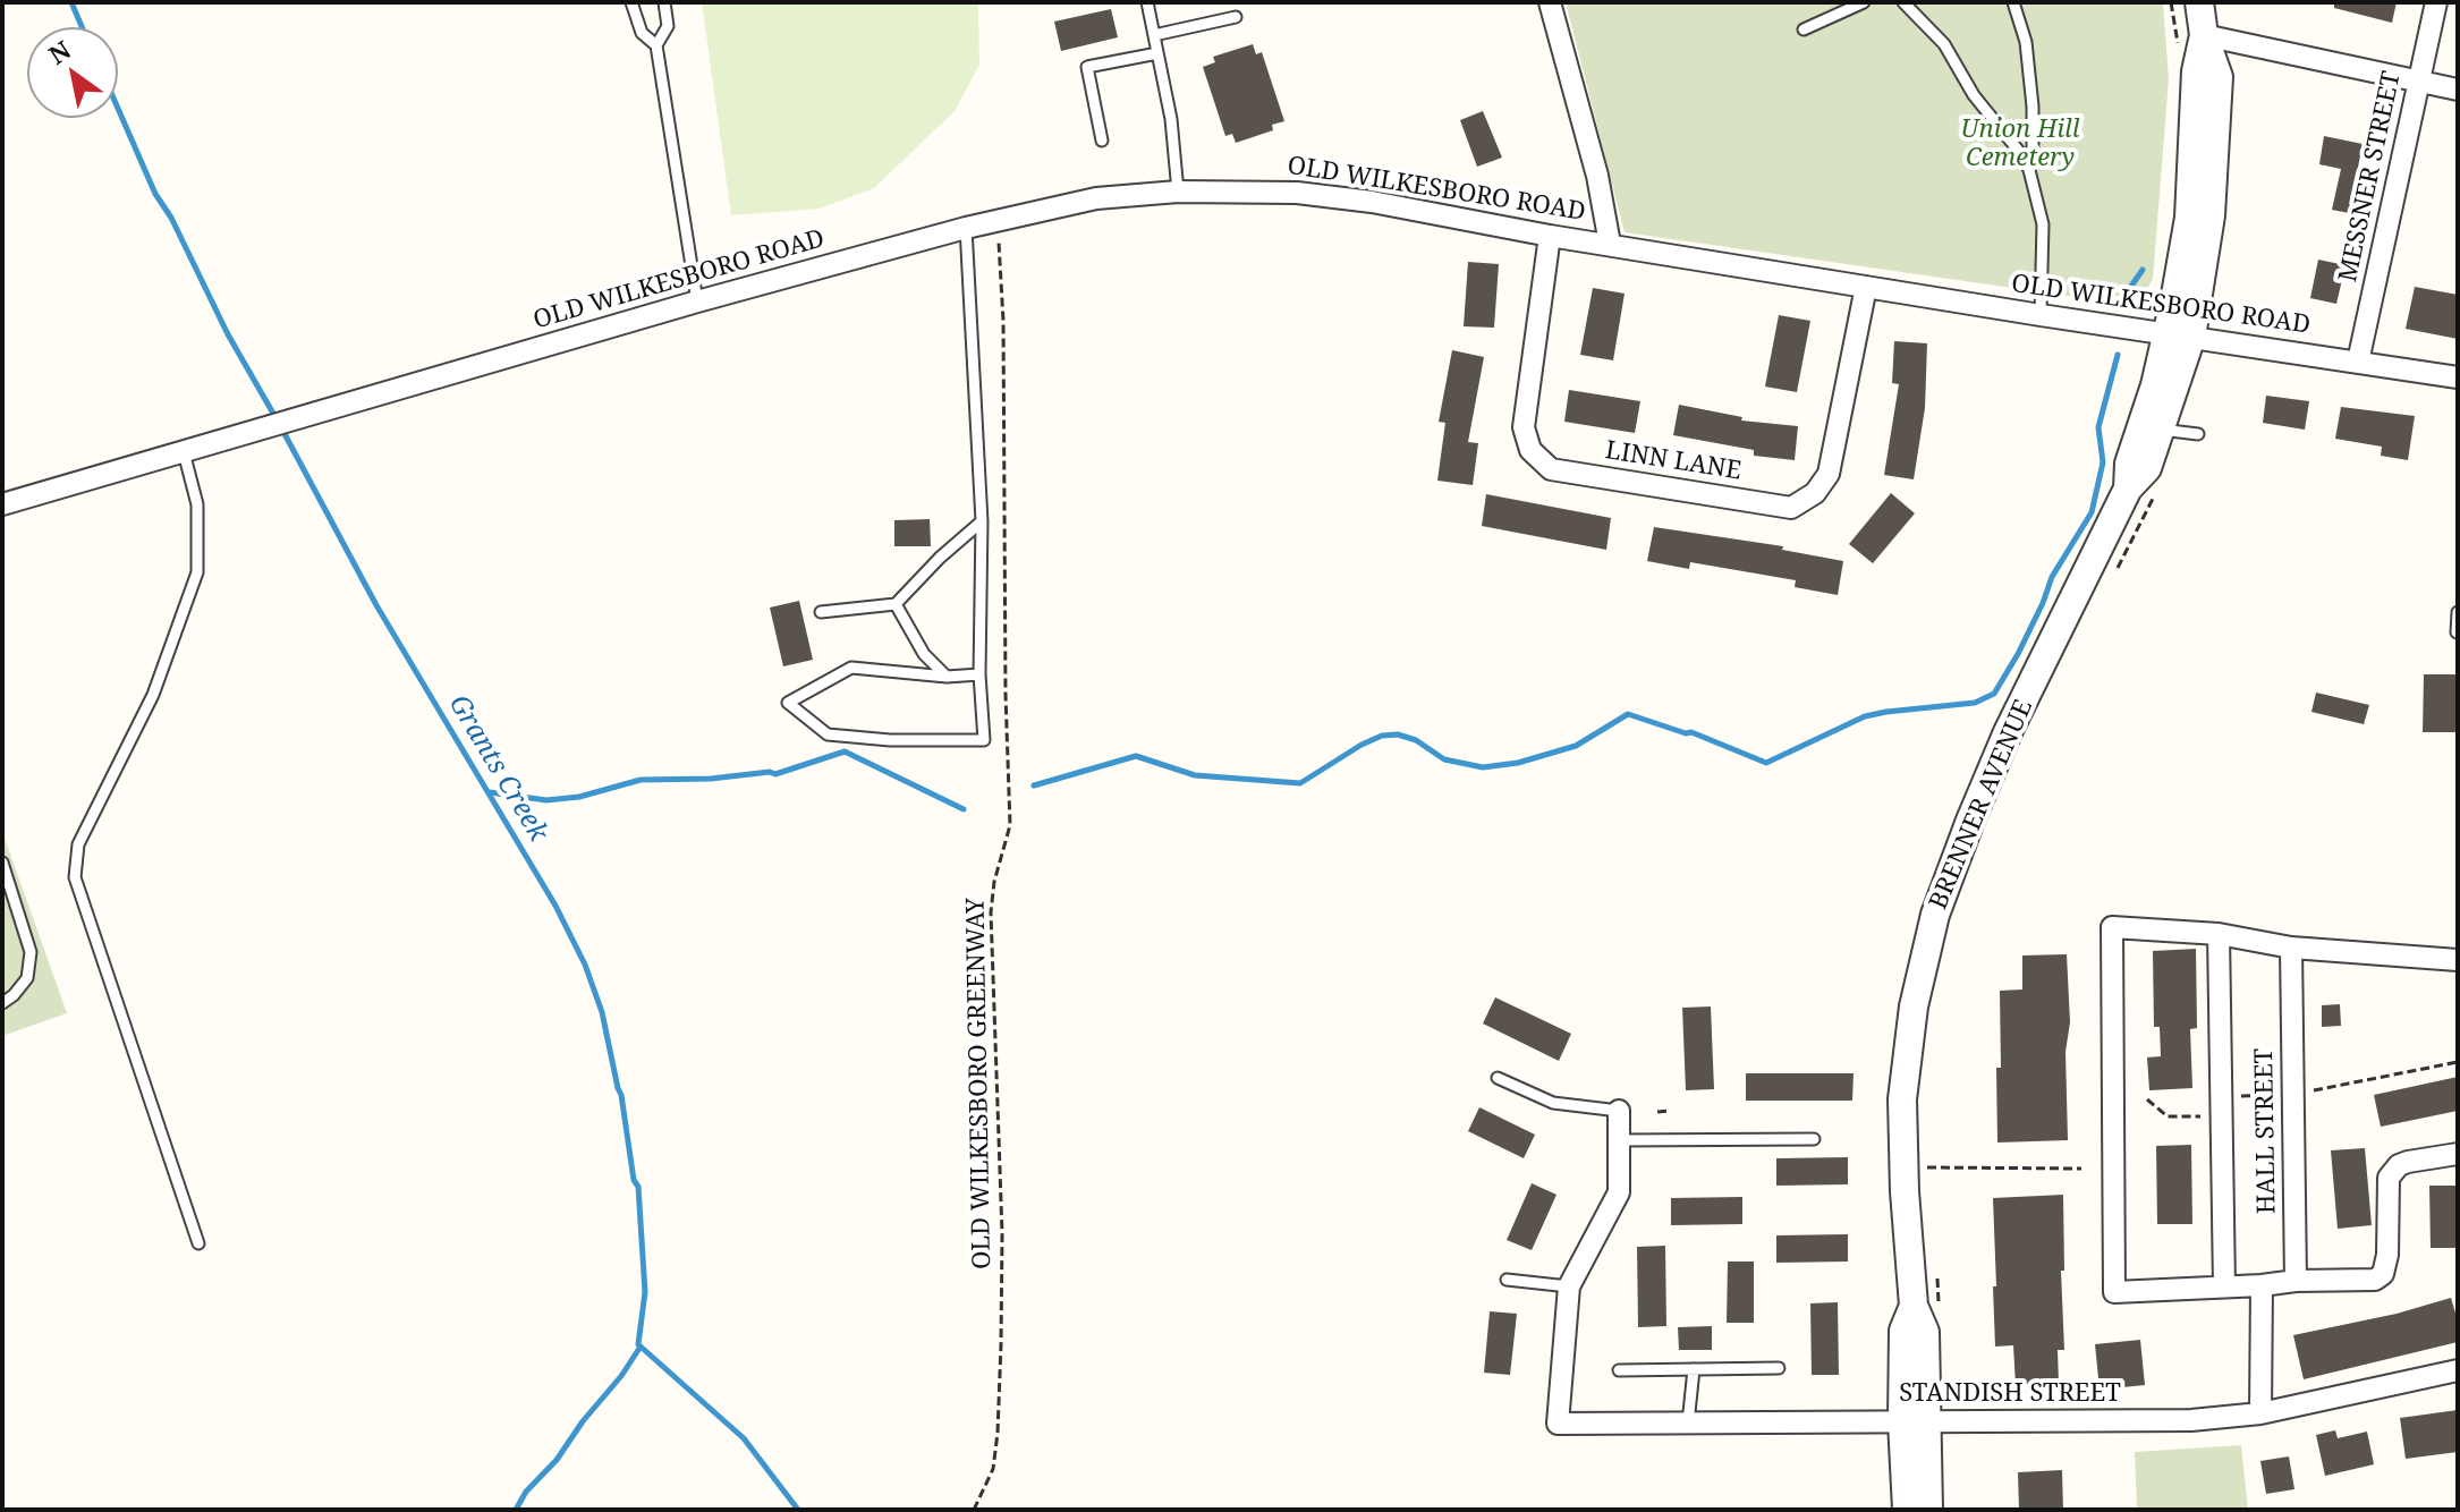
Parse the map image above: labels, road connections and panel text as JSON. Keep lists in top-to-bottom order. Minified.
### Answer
{"streets":{"street":["MESSNER STREET","OLD WILKESBORO ROAD","LINN LANE","BRENNER AVENUE","HALL STREET","STANDISH STREET"],"path":["OLD WILKESBORO GREENWAY"]},"crossings":[["MESSNER STREET","OLD WILKESBORO ROAD"],["OLD WILKESBORO ROAD","LINN LANE"],["OLD WILKESBORO ROAD","BRENNER AVENUE"],["OLD WILKESBORO ROAD","OLD WILKESBORO GREENWAY"],["BRENNER AVENUE","STANDISH STREET"]],"water":["Grants Creek"],"parks":["Union Hill Cemetery"],"north":"top left"}
